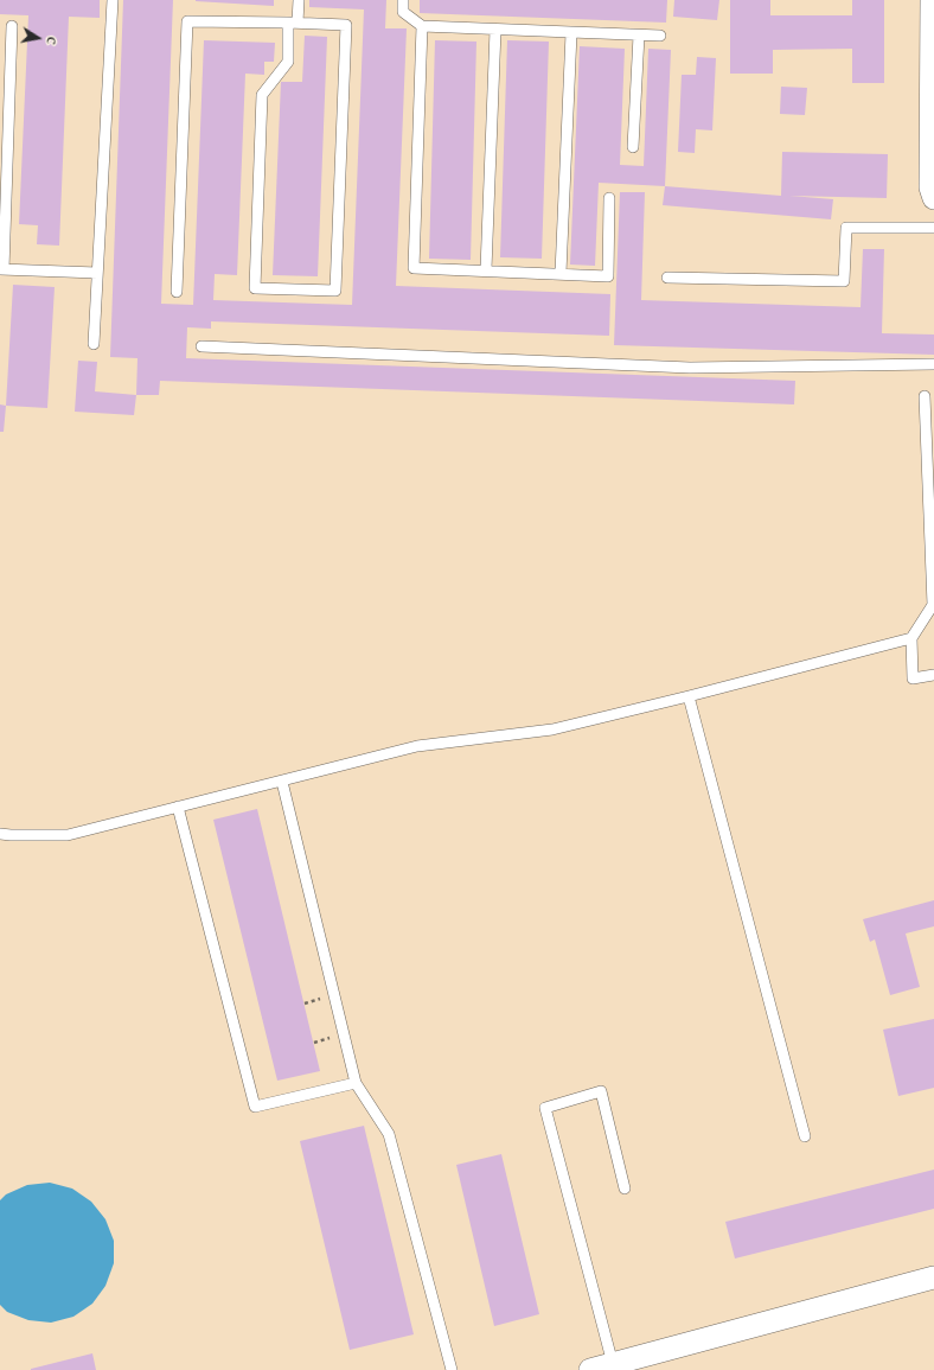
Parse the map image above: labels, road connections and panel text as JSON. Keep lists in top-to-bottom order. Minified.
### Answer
{"north":"right"}
